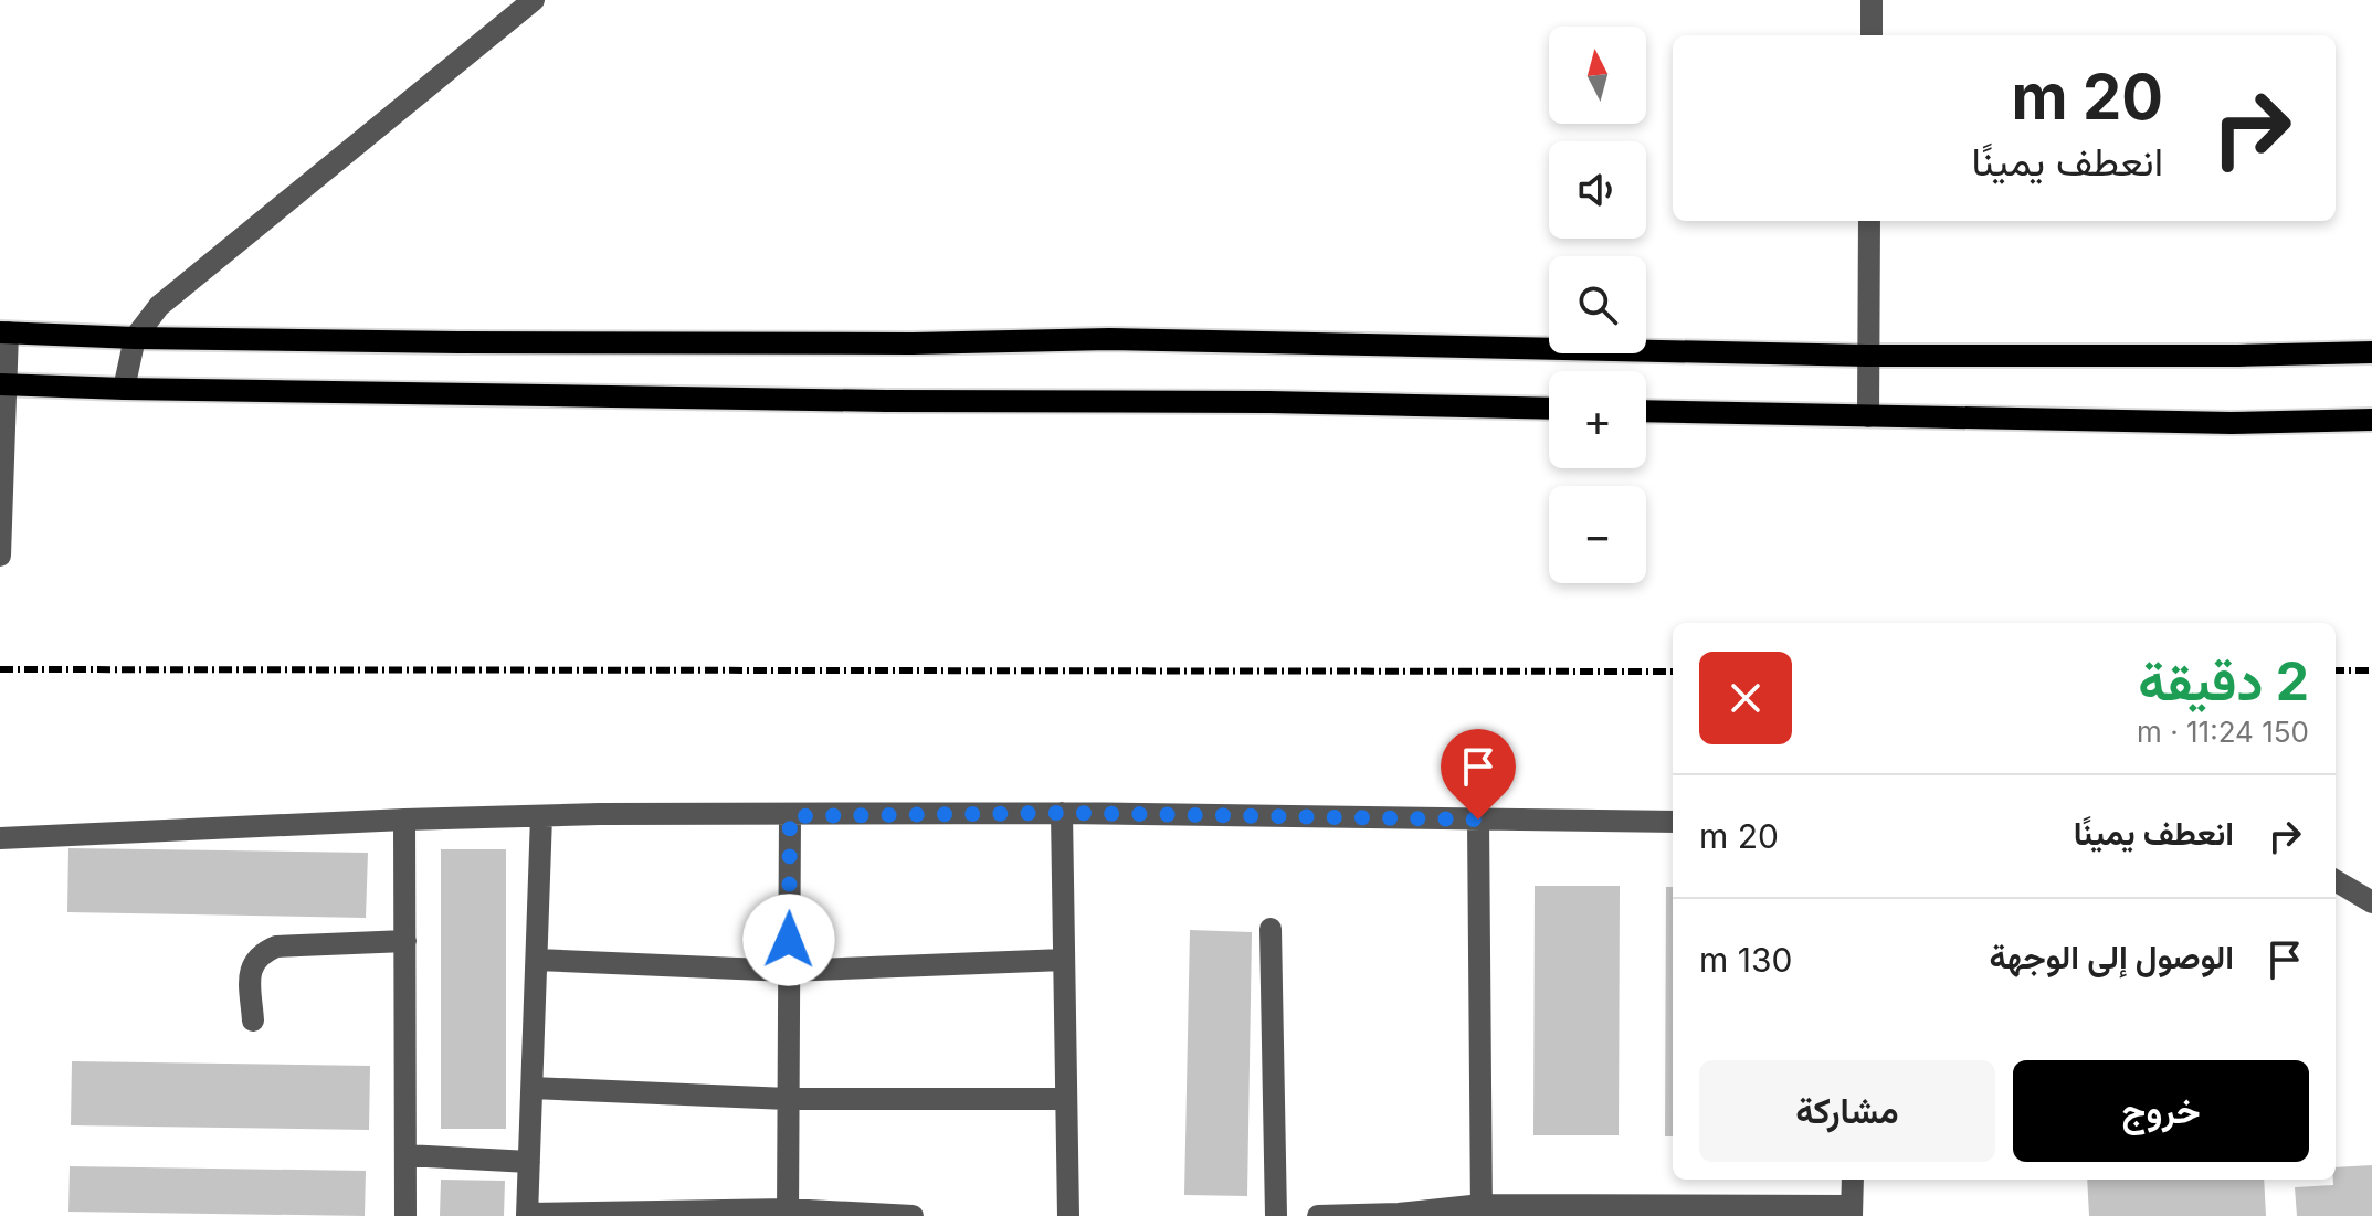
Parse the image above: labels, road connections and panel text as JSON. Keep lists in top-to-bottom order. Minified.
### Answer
{"north":"top","page":{"map_buttons":["+","−"],"turn":["20 m","انعطف يمينًا"],"heading":["2 دقيقة","150 m · 11:24"],"list":[{"name":"انعطف يمينًا","value":"20 m"},{"name":"الوصول إلى الوجهة","value":"130 m"}],"buttons":["خروج","مشاركة"]}}
